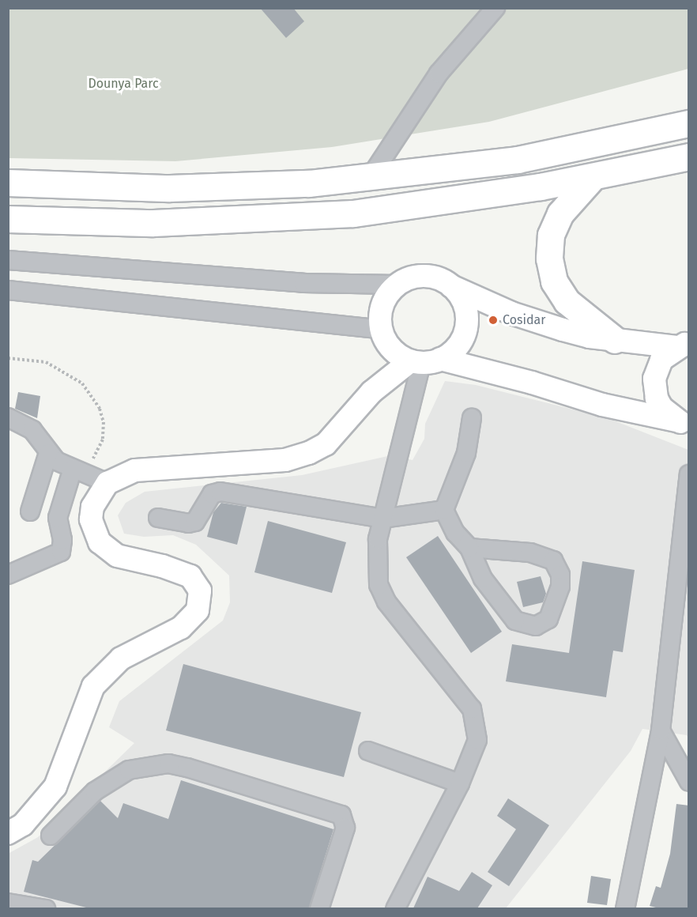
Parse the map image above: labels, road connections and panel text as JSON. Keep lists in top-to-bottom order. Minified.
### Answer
{"parks":["Dounya Parc"],"places":["Cosidar"]}
